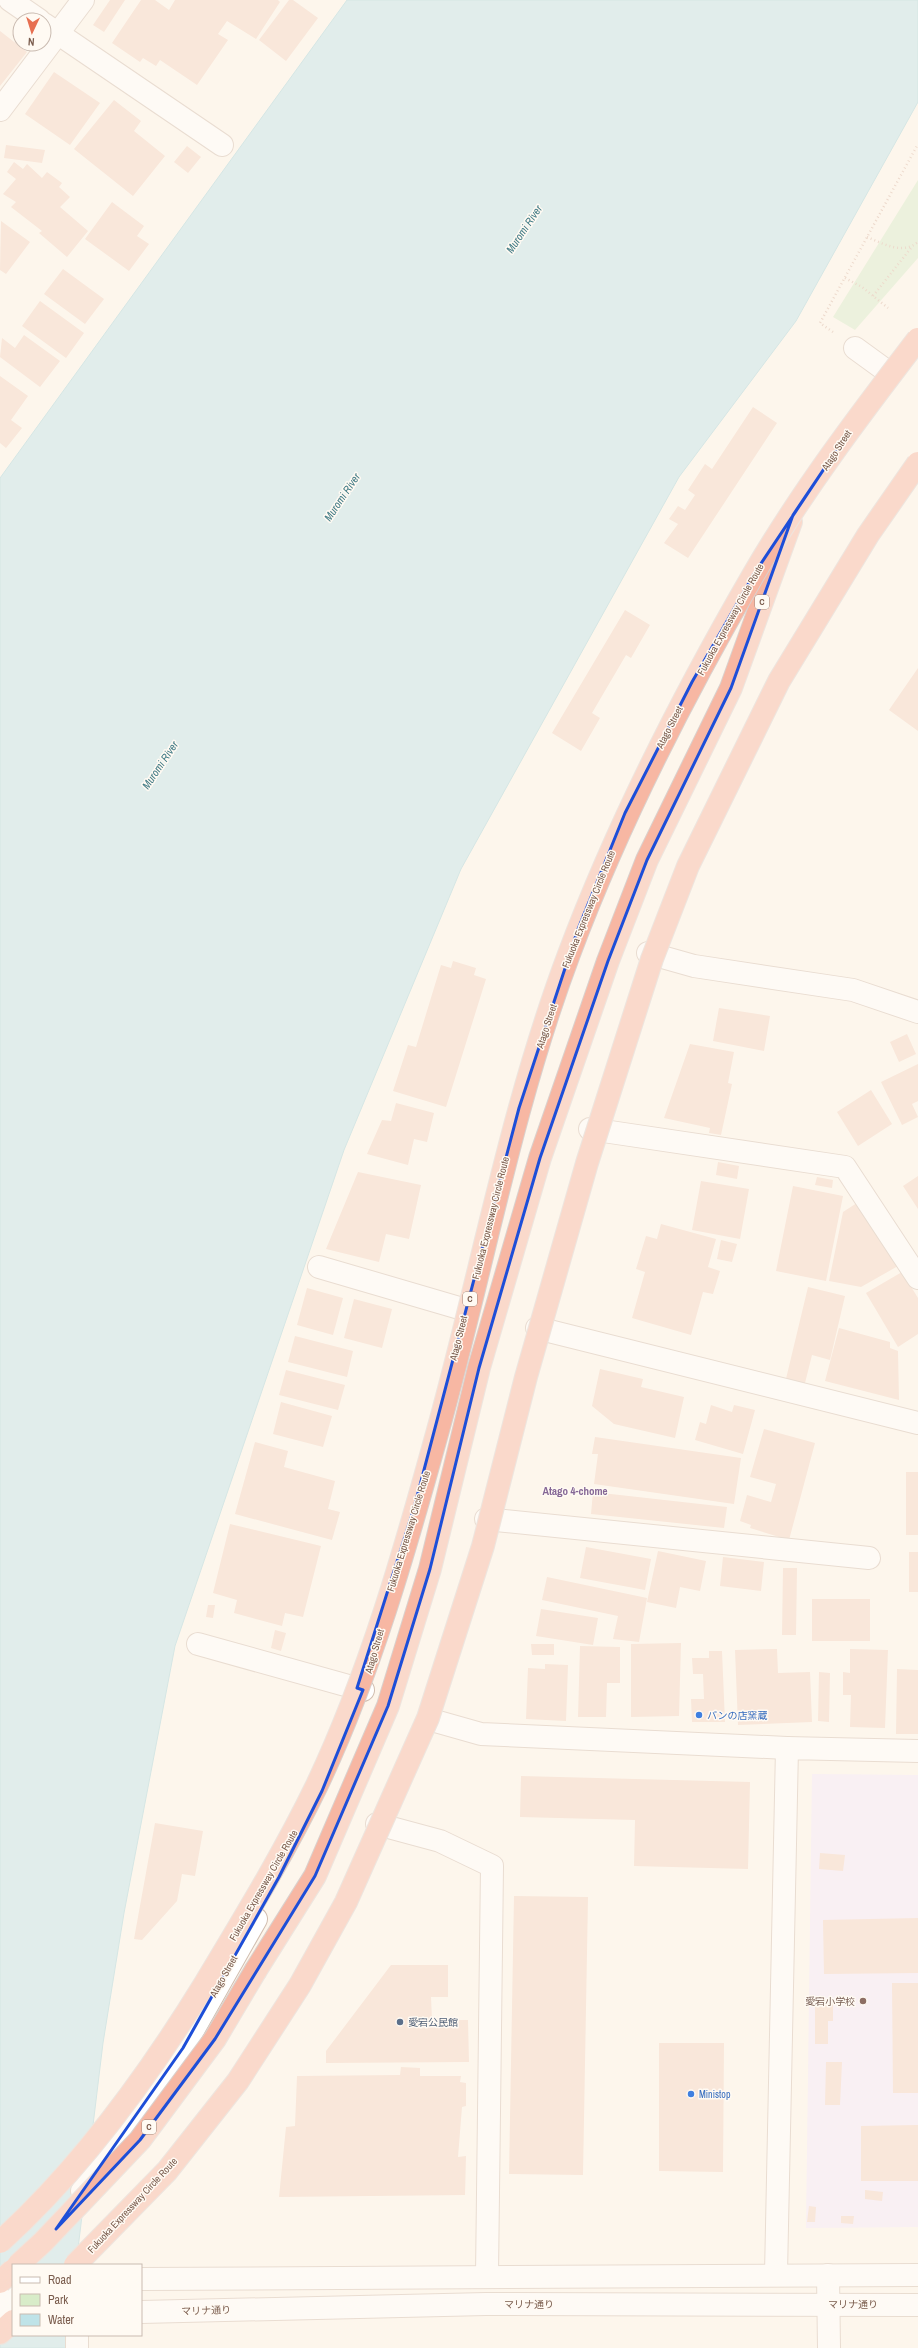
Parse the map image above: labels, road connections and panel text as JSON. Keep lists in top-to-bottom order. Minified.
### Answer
{"streets":{"highway":["C","Fukuoka Expressway Circle Route"],"street":["Atago Street","マリナ通り"]},"crossings":[["Atago Street","C"]],"districts":["Atago 4-chome"],"water":["Muromi River"],"places":["パンの店窯蔵","愛宕小学校","愛宕公民館","Ministop"],"legend":["Road","Park","Water"],"north":"bottom"}
